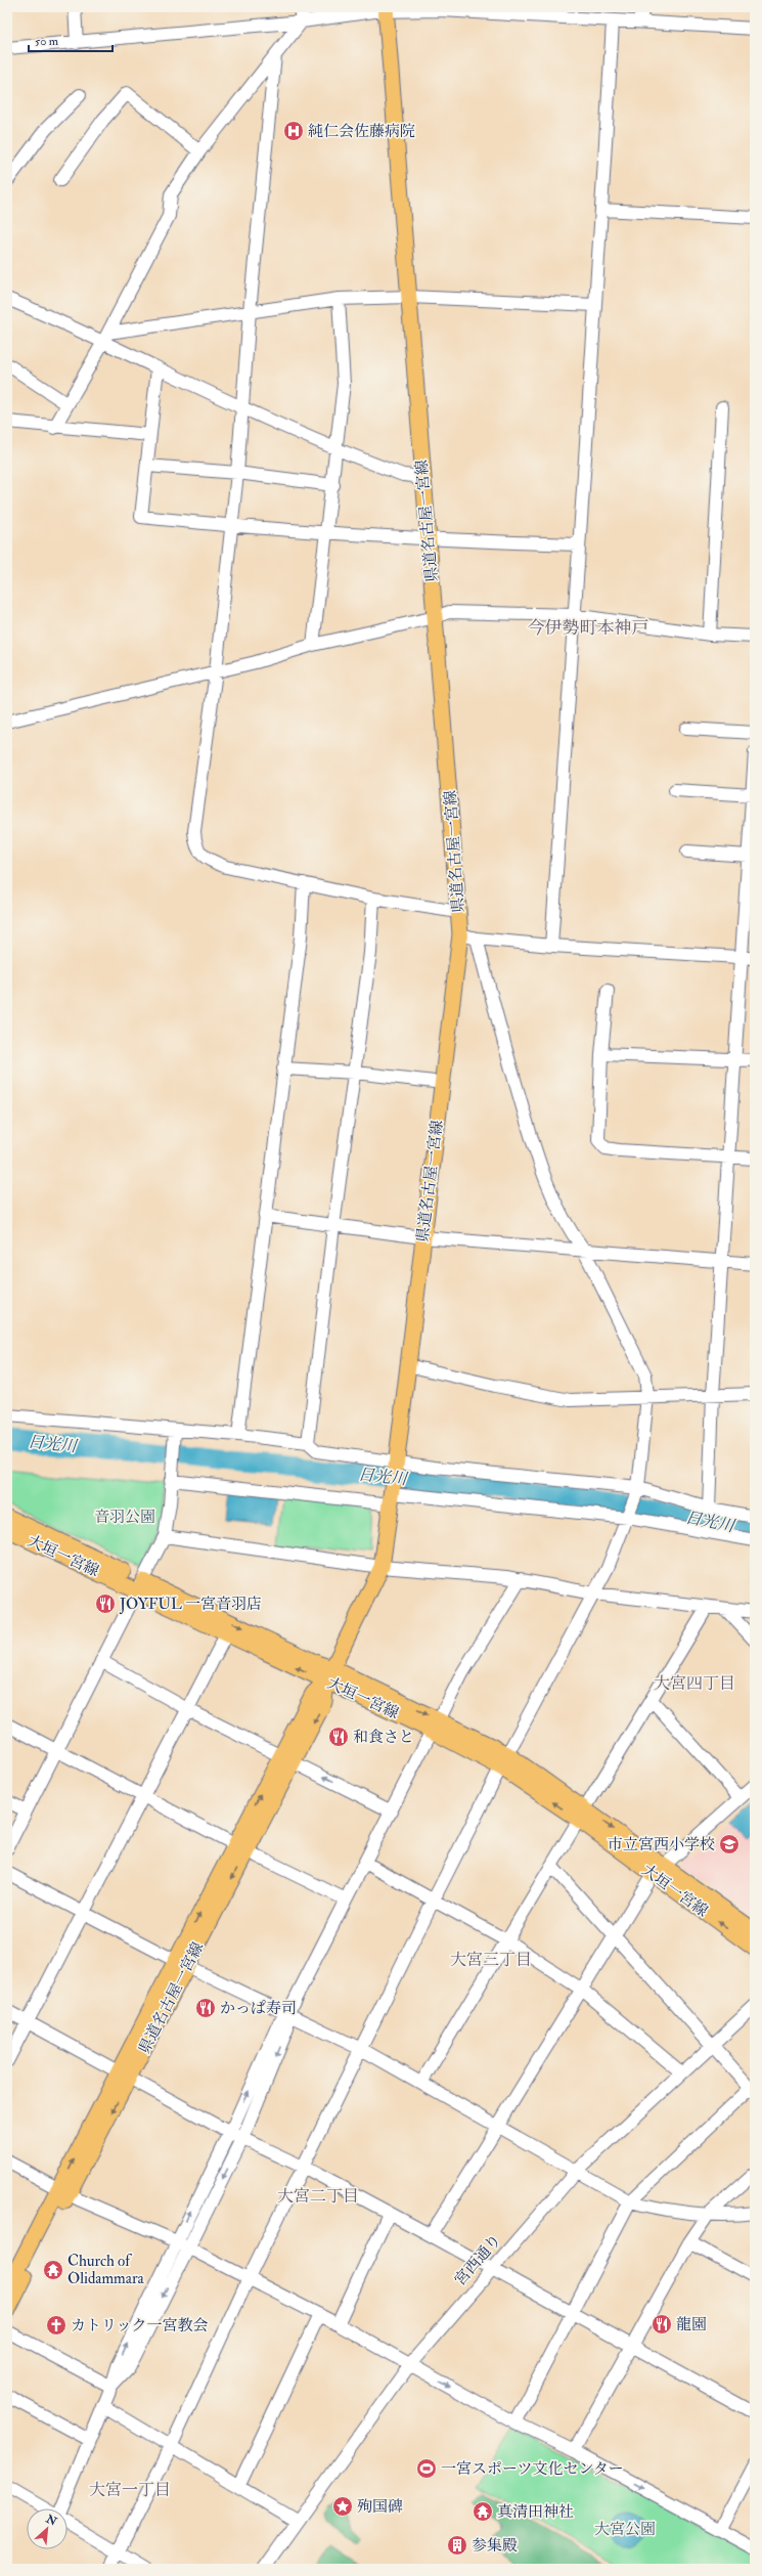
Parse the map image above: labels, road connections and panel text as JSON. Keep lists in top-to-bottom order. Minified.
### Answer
{"streets":{"main road":["県道名古屋一宮線","大垣一宮線"],"street":["宮西通り"]},"crossings":[["県道名古屋一宮線","大垣一宮線"]],"districts":["今伊勢町本神戸","大宮四丁目","大宮三丁目","大宮二丁目","大宮一丁目"],"water":["日光川"],"parks":["音羽公園","大宮公園"],"places":{"hospital":["純仁会佐藤病院"],"restaurant":["JOYFUL 一宮音羽店","和食さと","かっぱ寿司","龍園"],"school or university":["市立宮西小学校"],"temple":["Church of Olidammara","真清田神社"],"church":["カトリック一宮教会"],"sports":["一宮スポーツ文化センター"],"place":["殉国碑"],"building":["参集殿"]},"scale_bar":"50 m","north":"top right"}
